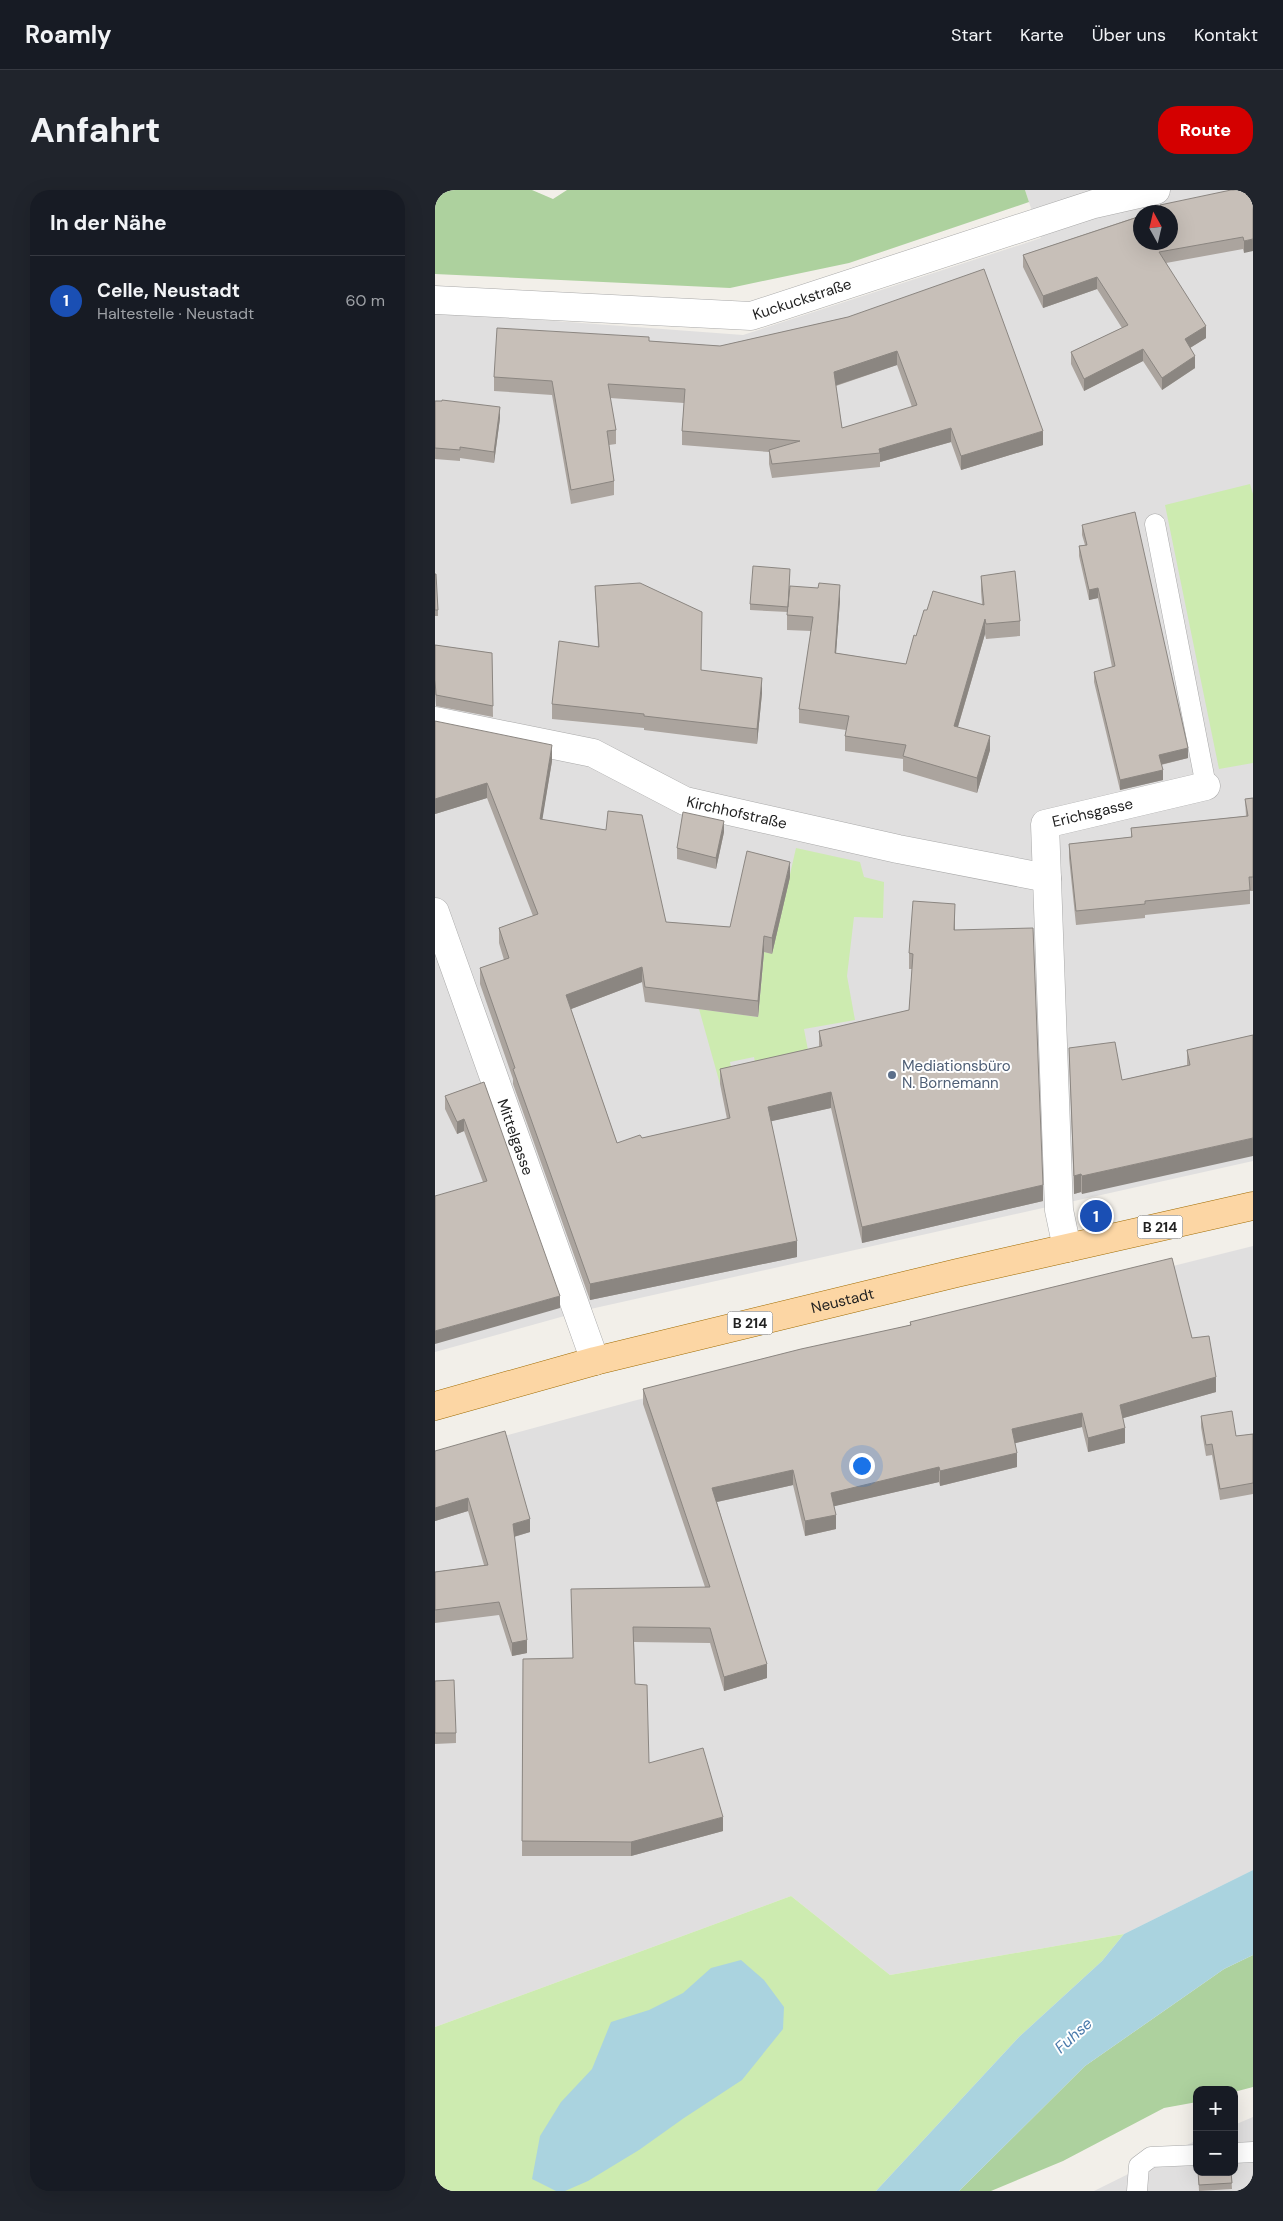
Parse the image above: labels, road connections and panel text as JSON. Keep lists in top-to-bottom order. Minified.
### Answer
{"streets":{"main road":["B 214","Neustadt"],"street":["Kuckuckstraße","Kirchhofstraße","Erichsgasse","Mittelgasse"]},"crossings":[["Kirchhofstraße","Erichsgasse"],["Erichsgasse","Neustadt"],["Mittelgasse","Neustadt"]],"water":["Fuhse"],"places":["Mediationsbüro N. Bornemann"],"north":"top","page":{"header":"Roamly","nav":["Start","Karte","Über uns","Kontakt"],"buttons":"Route","title":"Anfahrt","heading":"In der Nähe","list":[{"mark":"1","name":"Celle, Neustadt","note":"Haltestelle · Neustadt","value":"60 m"}],"pins":"1","map_buttons":["+","−"]}}
